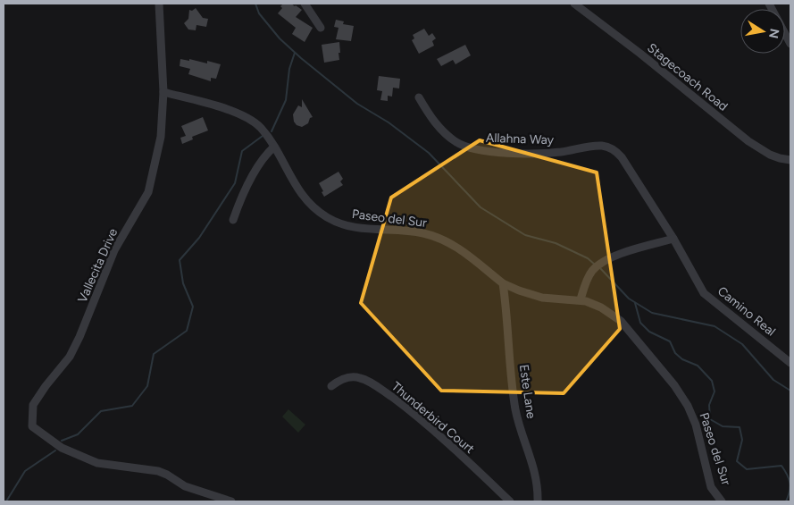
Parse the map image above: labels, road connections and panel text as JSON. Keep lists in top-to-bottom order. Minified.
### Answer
{"streets":{"street":["Stagecoach Road","Allahna Way","Paseo del Sur","Vallecita Drive","Camino Real","Este Lane","Thunderbird Court"]},"crossings":[["Allahna Way","Camino Real"],["Paseo del Sur","Vallecita Drive"],["Paseo del Sur","Este Lane"]],"north":"right"}
